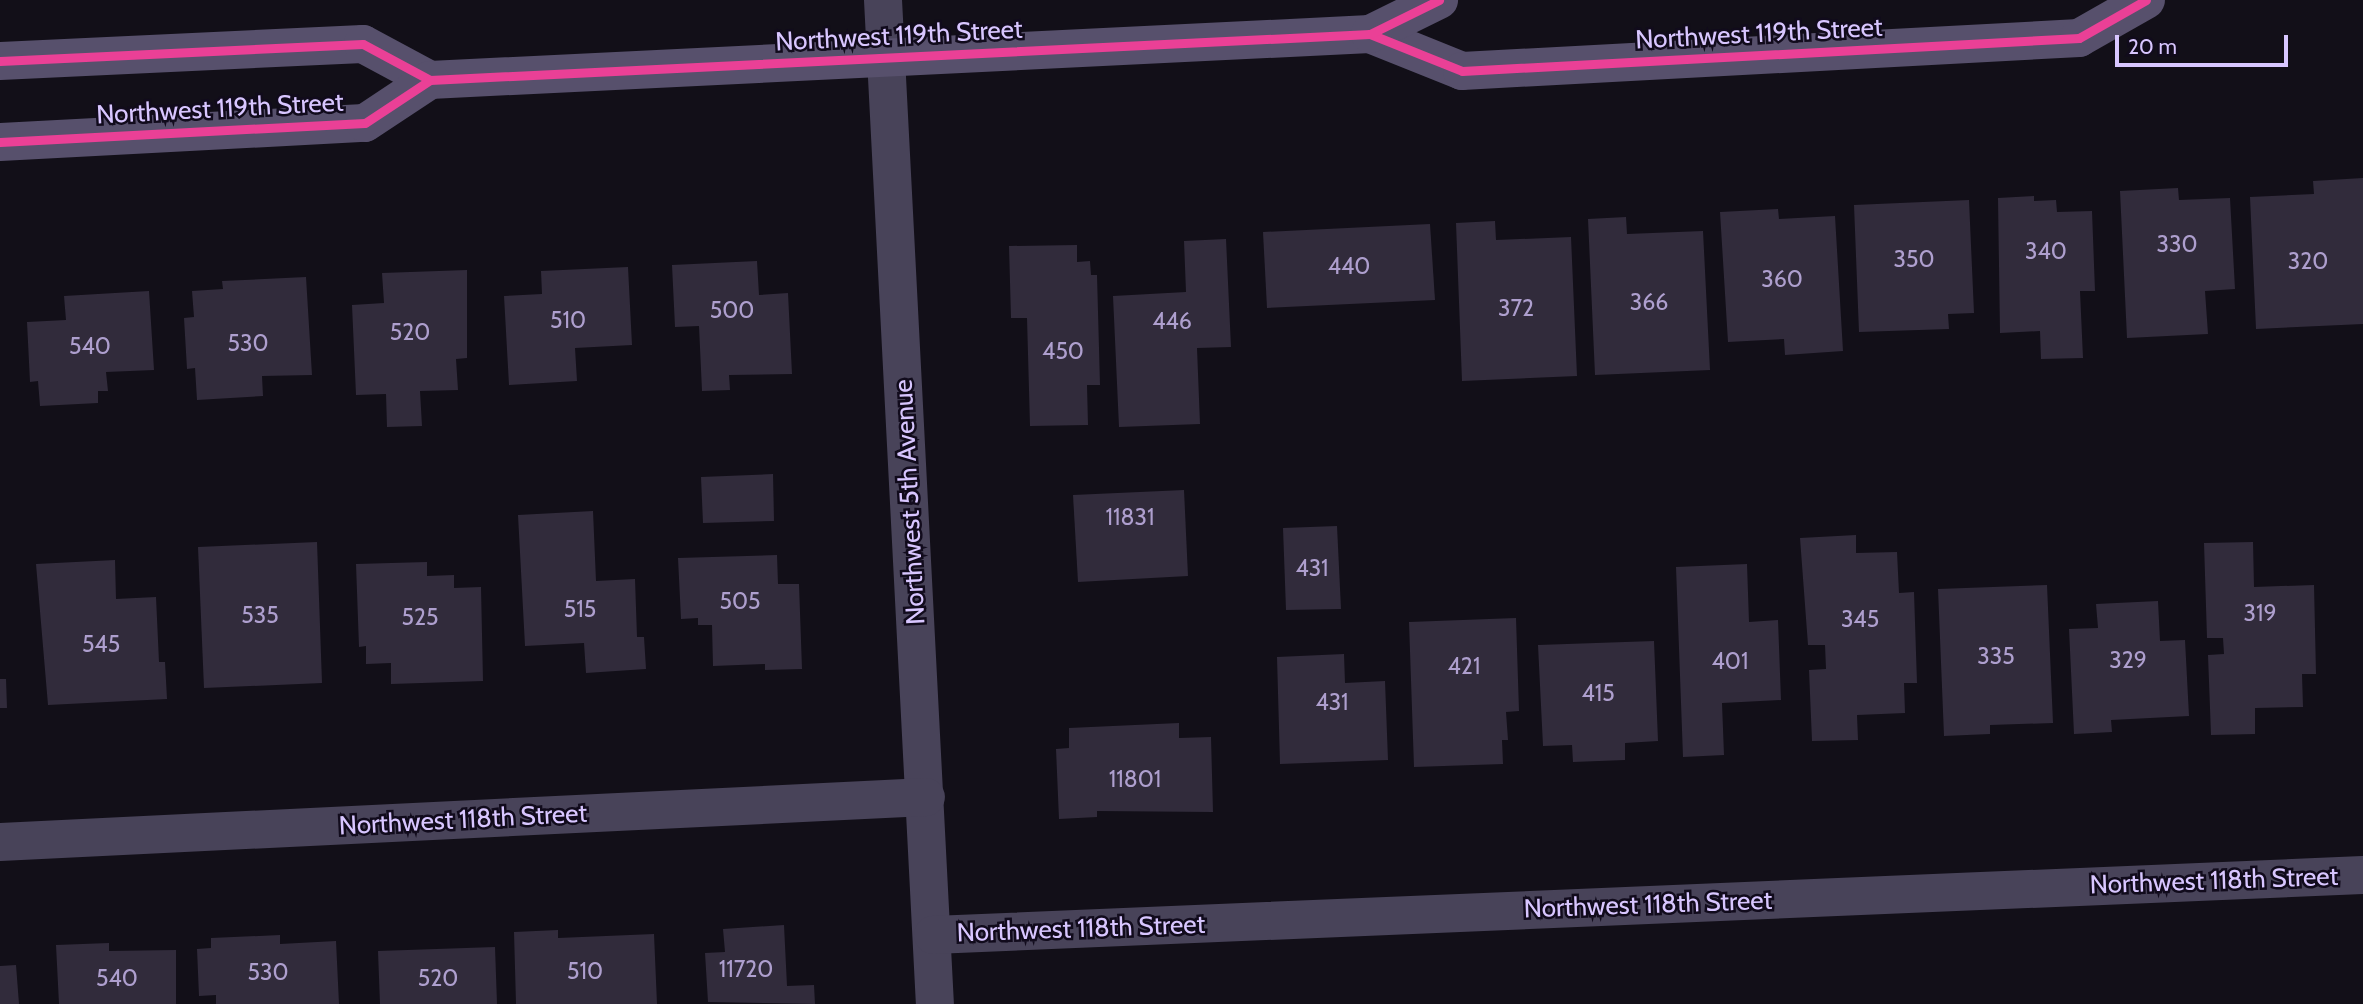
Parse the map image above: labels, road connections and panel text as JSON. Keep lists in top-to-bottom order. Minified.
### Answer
{"streets":{"main road":["Northwest 119th Street"],"street":["Northwest 5th Avenue","Northwest 118th Street"]},"crossings":[["Northwest 119th Street","Northwest 5th Avenue"],["Northwest 5th Avenue","Northwest 118th Street"]],"house_numbers":["330","340","350","320","440","360","366","372","500","510","446","520","530","540","450","11831","431","505","515","319","535","525","345","545","335","329","401","421","415","431","11801","11720","510","530","540","520"],"scale_bar":"20 m"}
